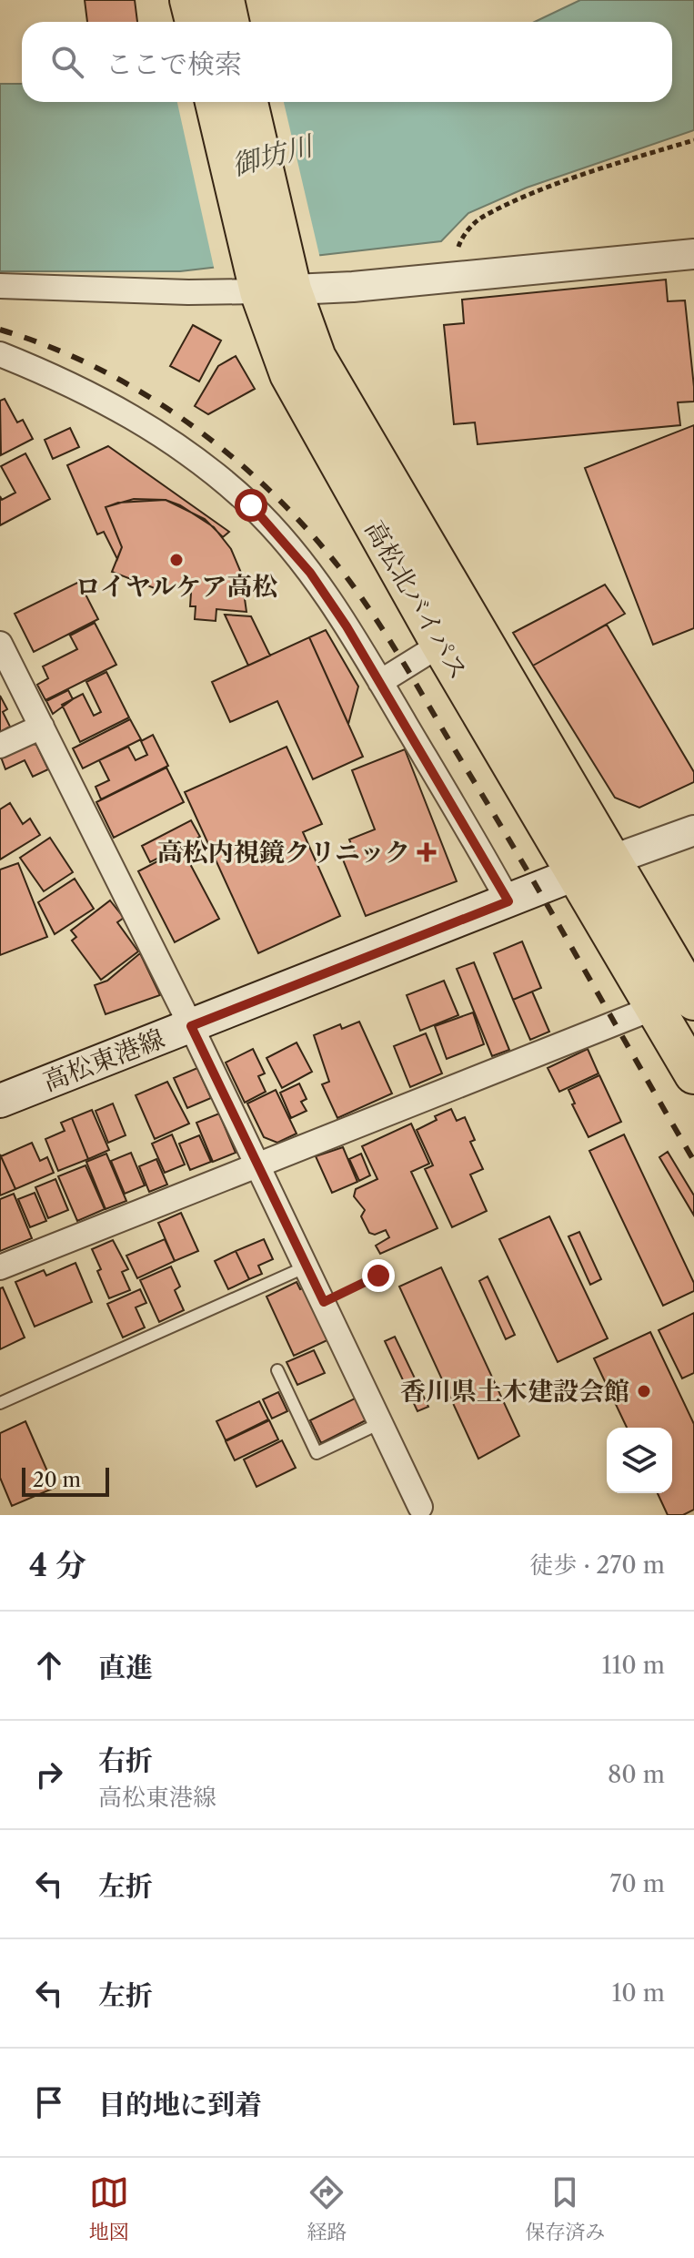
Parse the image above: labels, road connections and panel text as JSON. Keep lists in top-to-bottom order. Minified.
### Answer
{"streets":{"highway":["高松北バイパス"],"main road":["高松東港線"]},"crossings":[["高松北バイパス","高松東港線"]],"water":["御坊川"],"places":{"other":["ロイヤルケア高松","香川県土木建設会館"],"health":["高松内視鏡クリニック"]},"scale_bar":"20 m","page":{"search":"ここで検索","scale":"20 m","heading":["4 分","徒歩 · 270 m"],"list":[["直進","110 m"],["右折","高松東港線","80 m"],["左折","70 m"],["左折","10 m"],"目的地に到着"],"nav":["地図","経路","保存済み"]}}
